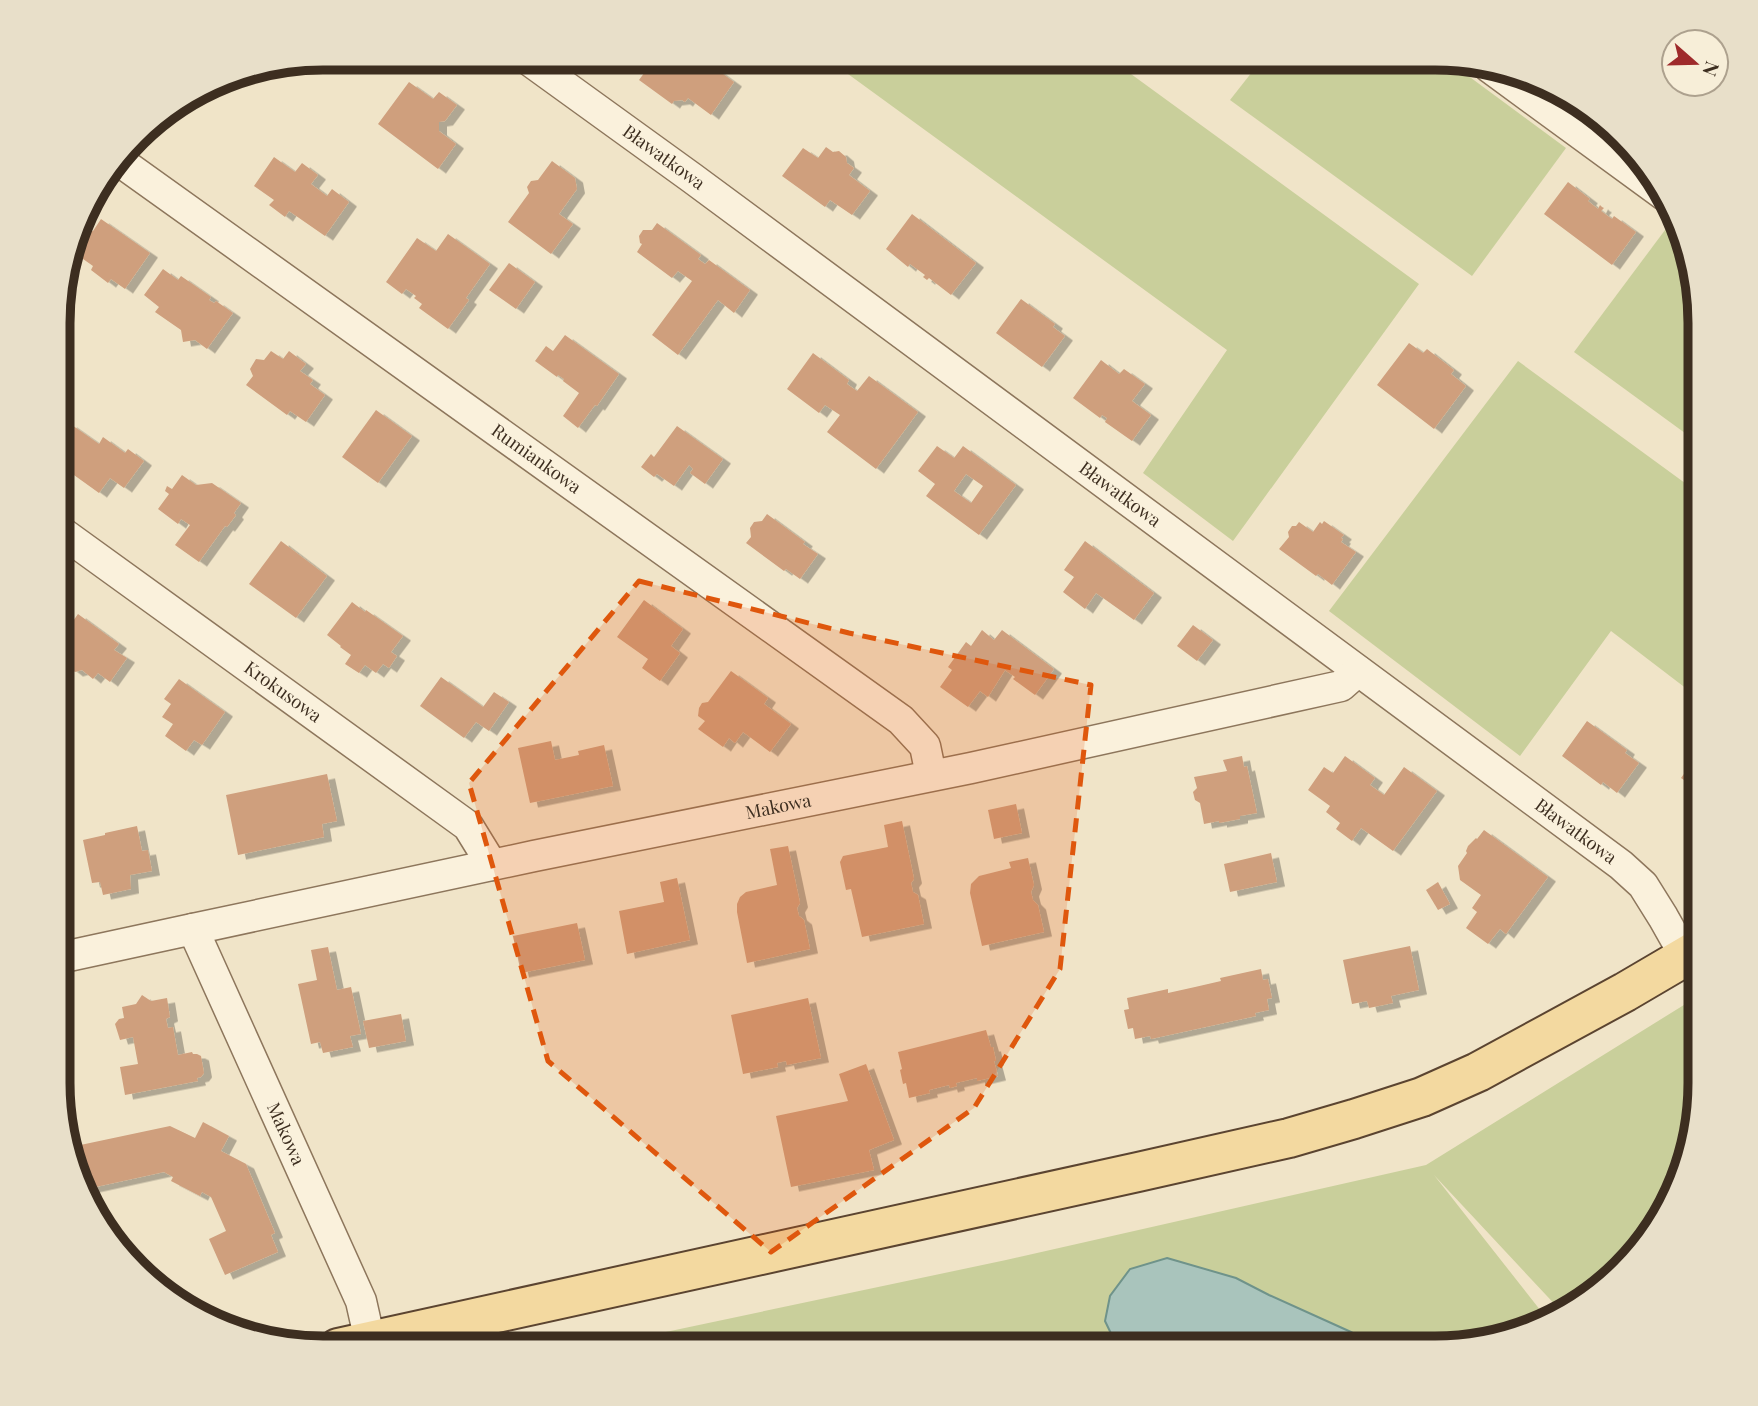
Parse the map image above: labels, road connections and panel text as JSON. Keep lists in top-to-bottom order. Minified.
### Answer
{"streets":{"street":["Bławatkowa","Rumiankowa","Krokusowa","Makowa"]},"crossings":[["Bławatkowa","Makowa"],["Rumiankowa","Makowa"],["Krokusowa","Makowa"]],"north":"right"}
